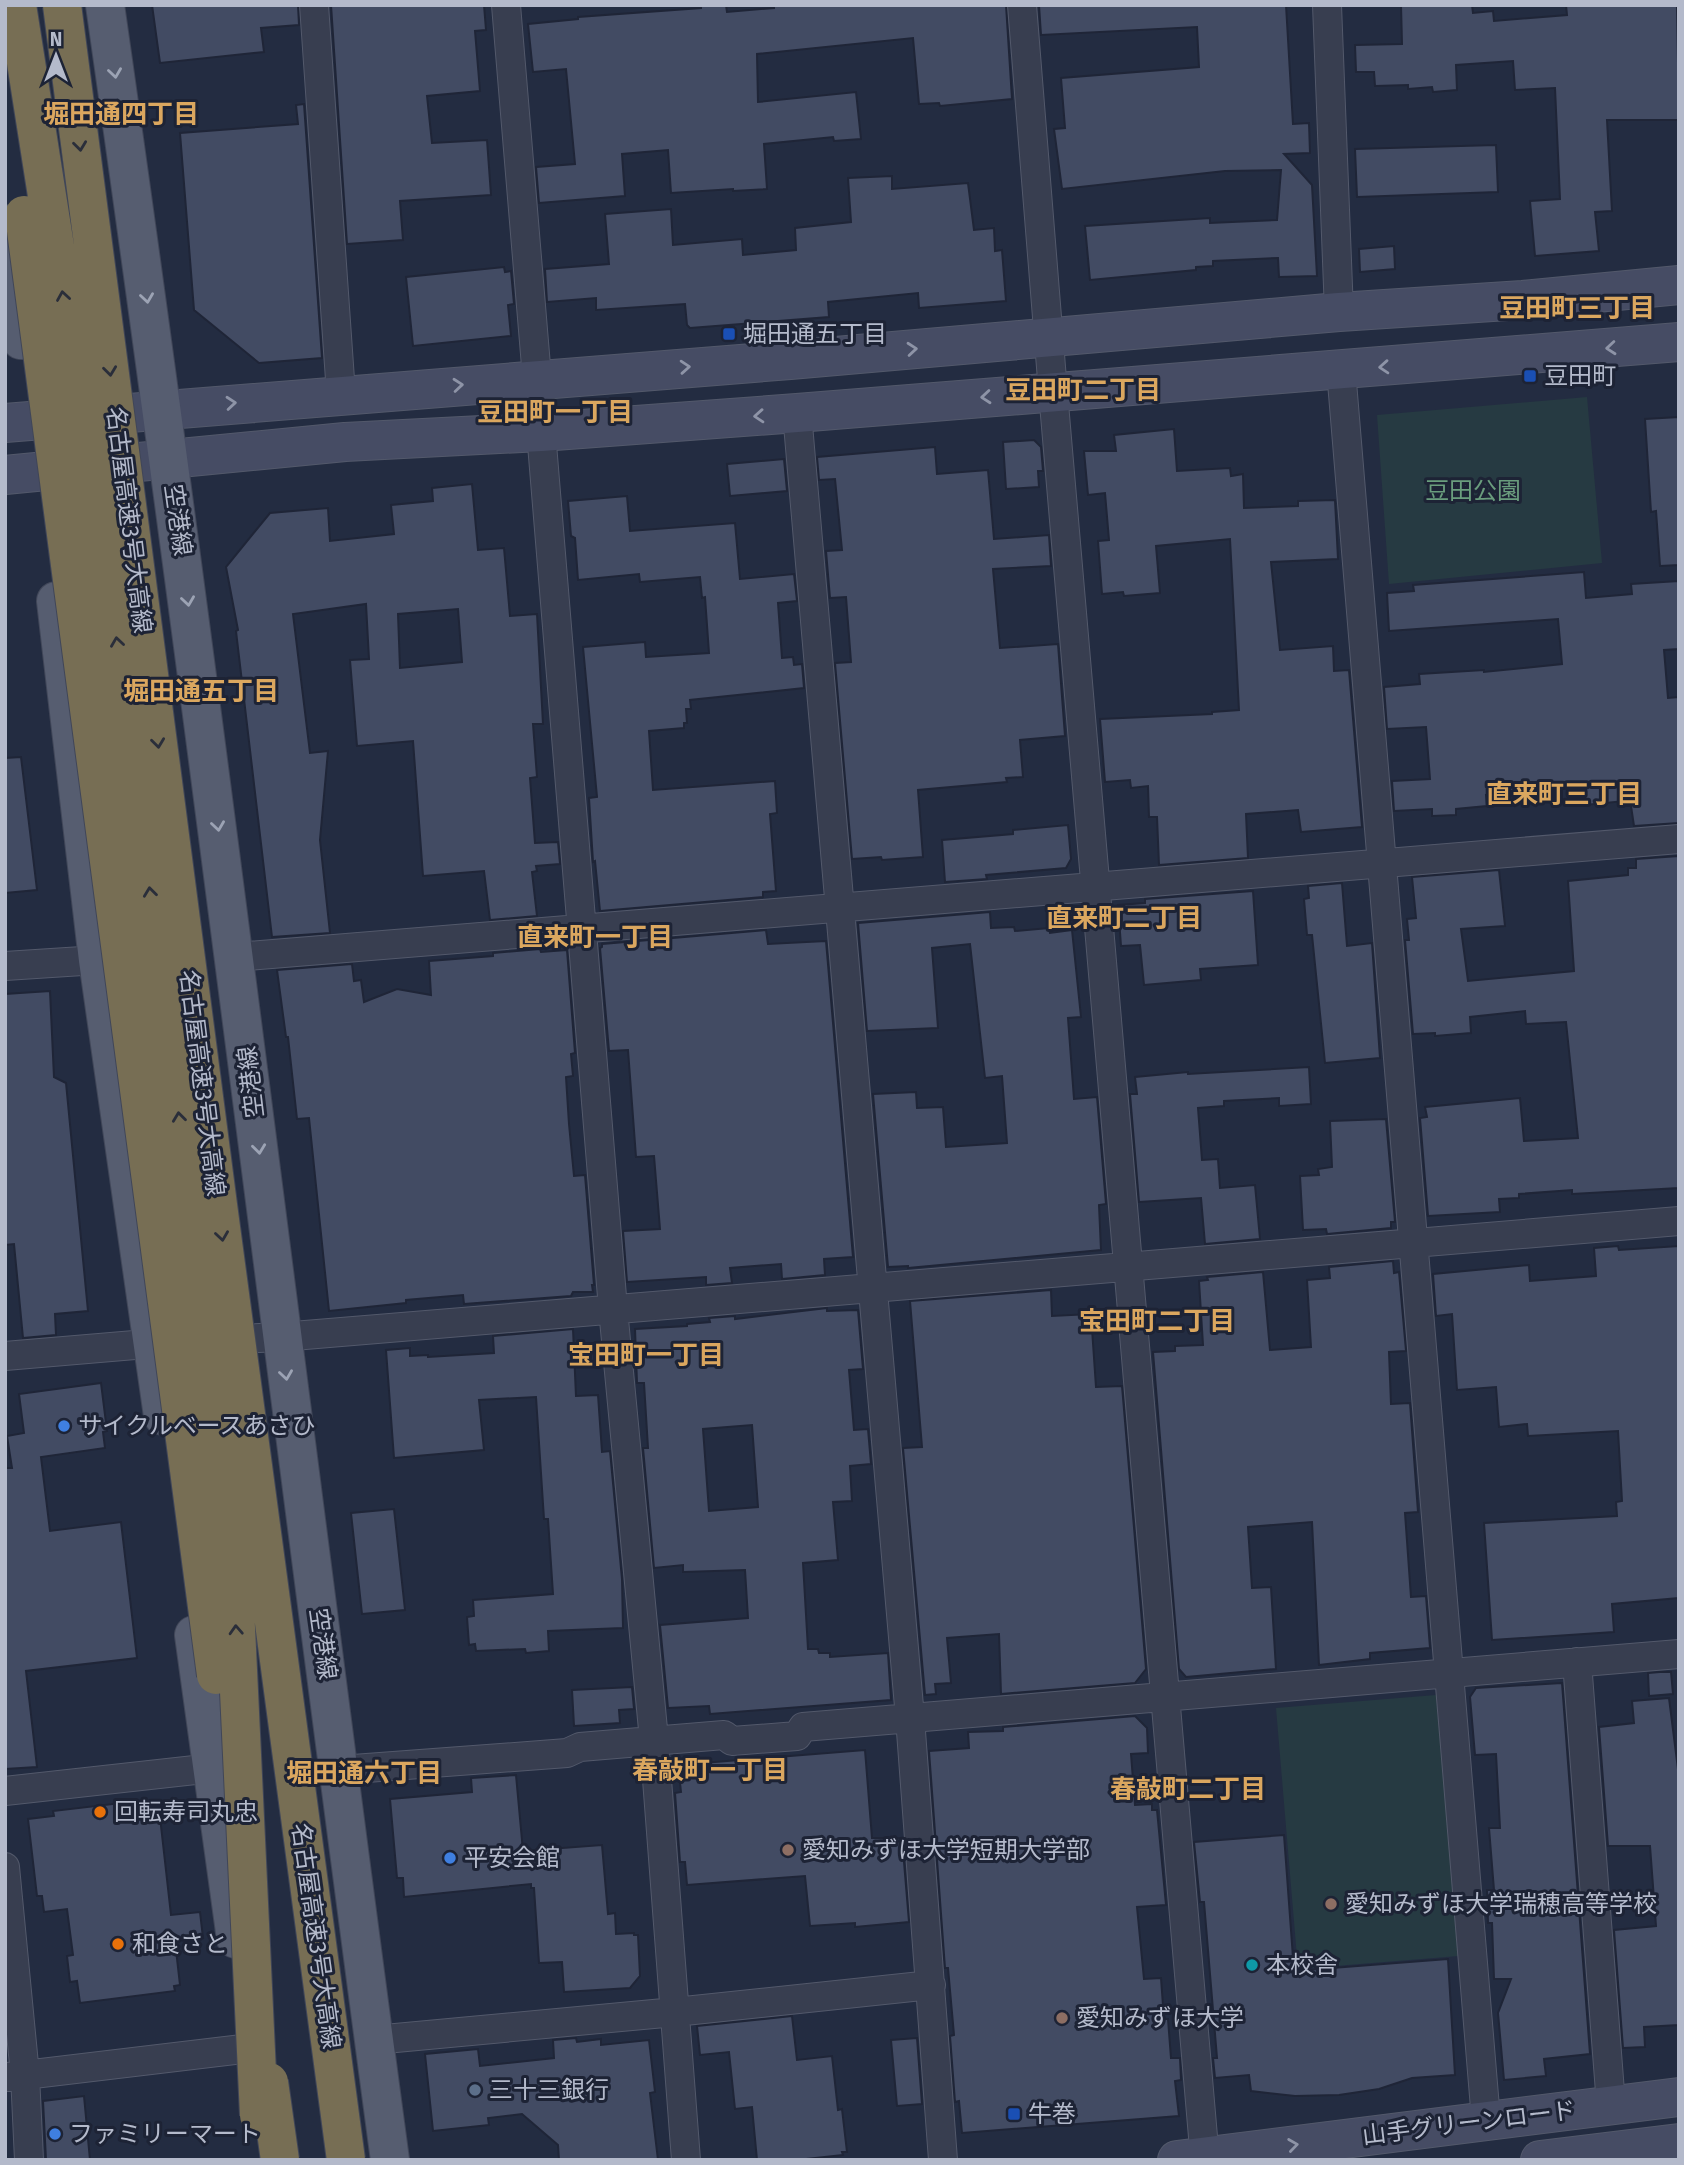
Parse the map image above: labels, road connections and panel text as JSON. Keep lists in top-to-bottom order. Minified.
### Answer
{"streets":{"highway":["名古屋高速3号大高線"],"main road":["空港線"],"street":["山手グリーンロード"]},"one_way":["山手グリーンロード"],"districts":["堀田通四丁目","豆田町三丁目","豆田町二丁目","豆田町一丁目","堀田通五丁目","直来町三丁目","直来町二丁目","直来町一丁目","宝田町二丁目","宝田町一丁目","春敲町一丁目","堀田通六丁目","春敲町二丁目"],"parks":["豆田公園"],"places":{"transit":["堀田通五丁目","豆田町","牛巻"],"other":["サイクルベースあさひ","回転寿司丸忠","愛知みずほ大学短期大学部","平安会館","愛知みずほ大学瑞穂高等学校","和食さと","本校舎","愛知みずほ大学","三十三銀行","ファミリーマート"]},"north":"top"}
